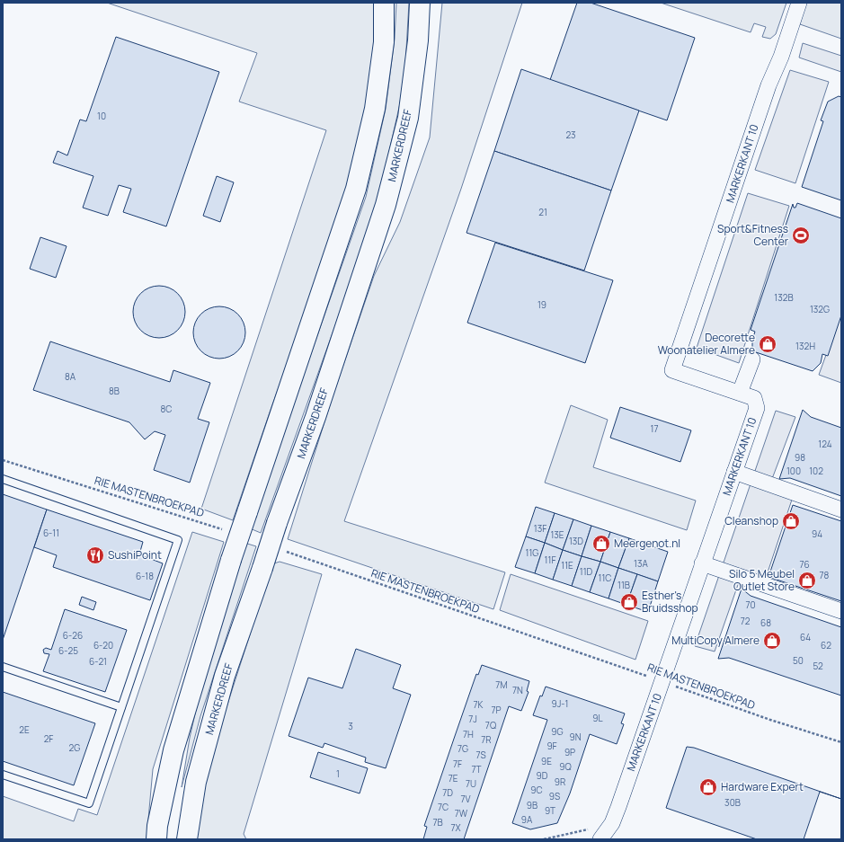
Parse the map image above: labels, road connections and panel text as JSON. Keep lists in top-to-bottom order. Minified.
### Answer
{"streets":{"main road":["MARKERDREEF"],"street":["MARKERKANT 10"],"path":["RIE MASTENBROEKPAD"]},"crossings":[["MARKERKANT 10","RIE MASTENBROEKPAD"]],"places":{"sports":["Sport&Fitness Center"],"shop":["Decorette Woonatelier Almere","Cleanshop","Meergenot.nl","Silo 5 Meubel Outlet Store","Esther's Bruidsshop","MultiCopy Almere","Hardware Expert"],"restaurant":["SushiPoint"]},"house_numbers":["10","23","21","132B","19","132G","132H","8A","8B","8C","17","124","98","100","102","13F","6-11","94","13E","13D","11G","11F","13A","76","11E","11D","78","6-18","11C","11B","70","72","68","6-26","64","6-20","62","6-25","50","6-21","52","7M","7N","9J-1","7K","7P","9L","7J","7Q","3","2E","9G","7H","9N","2F","7R","9F","2G","7G","9P","7S","9E","7F","9Q","7T","1","9D","7E","9R","7U","9C","7D","9S","7V","30B","9B","7C","9T","7W","9A","7B","7X"]}
